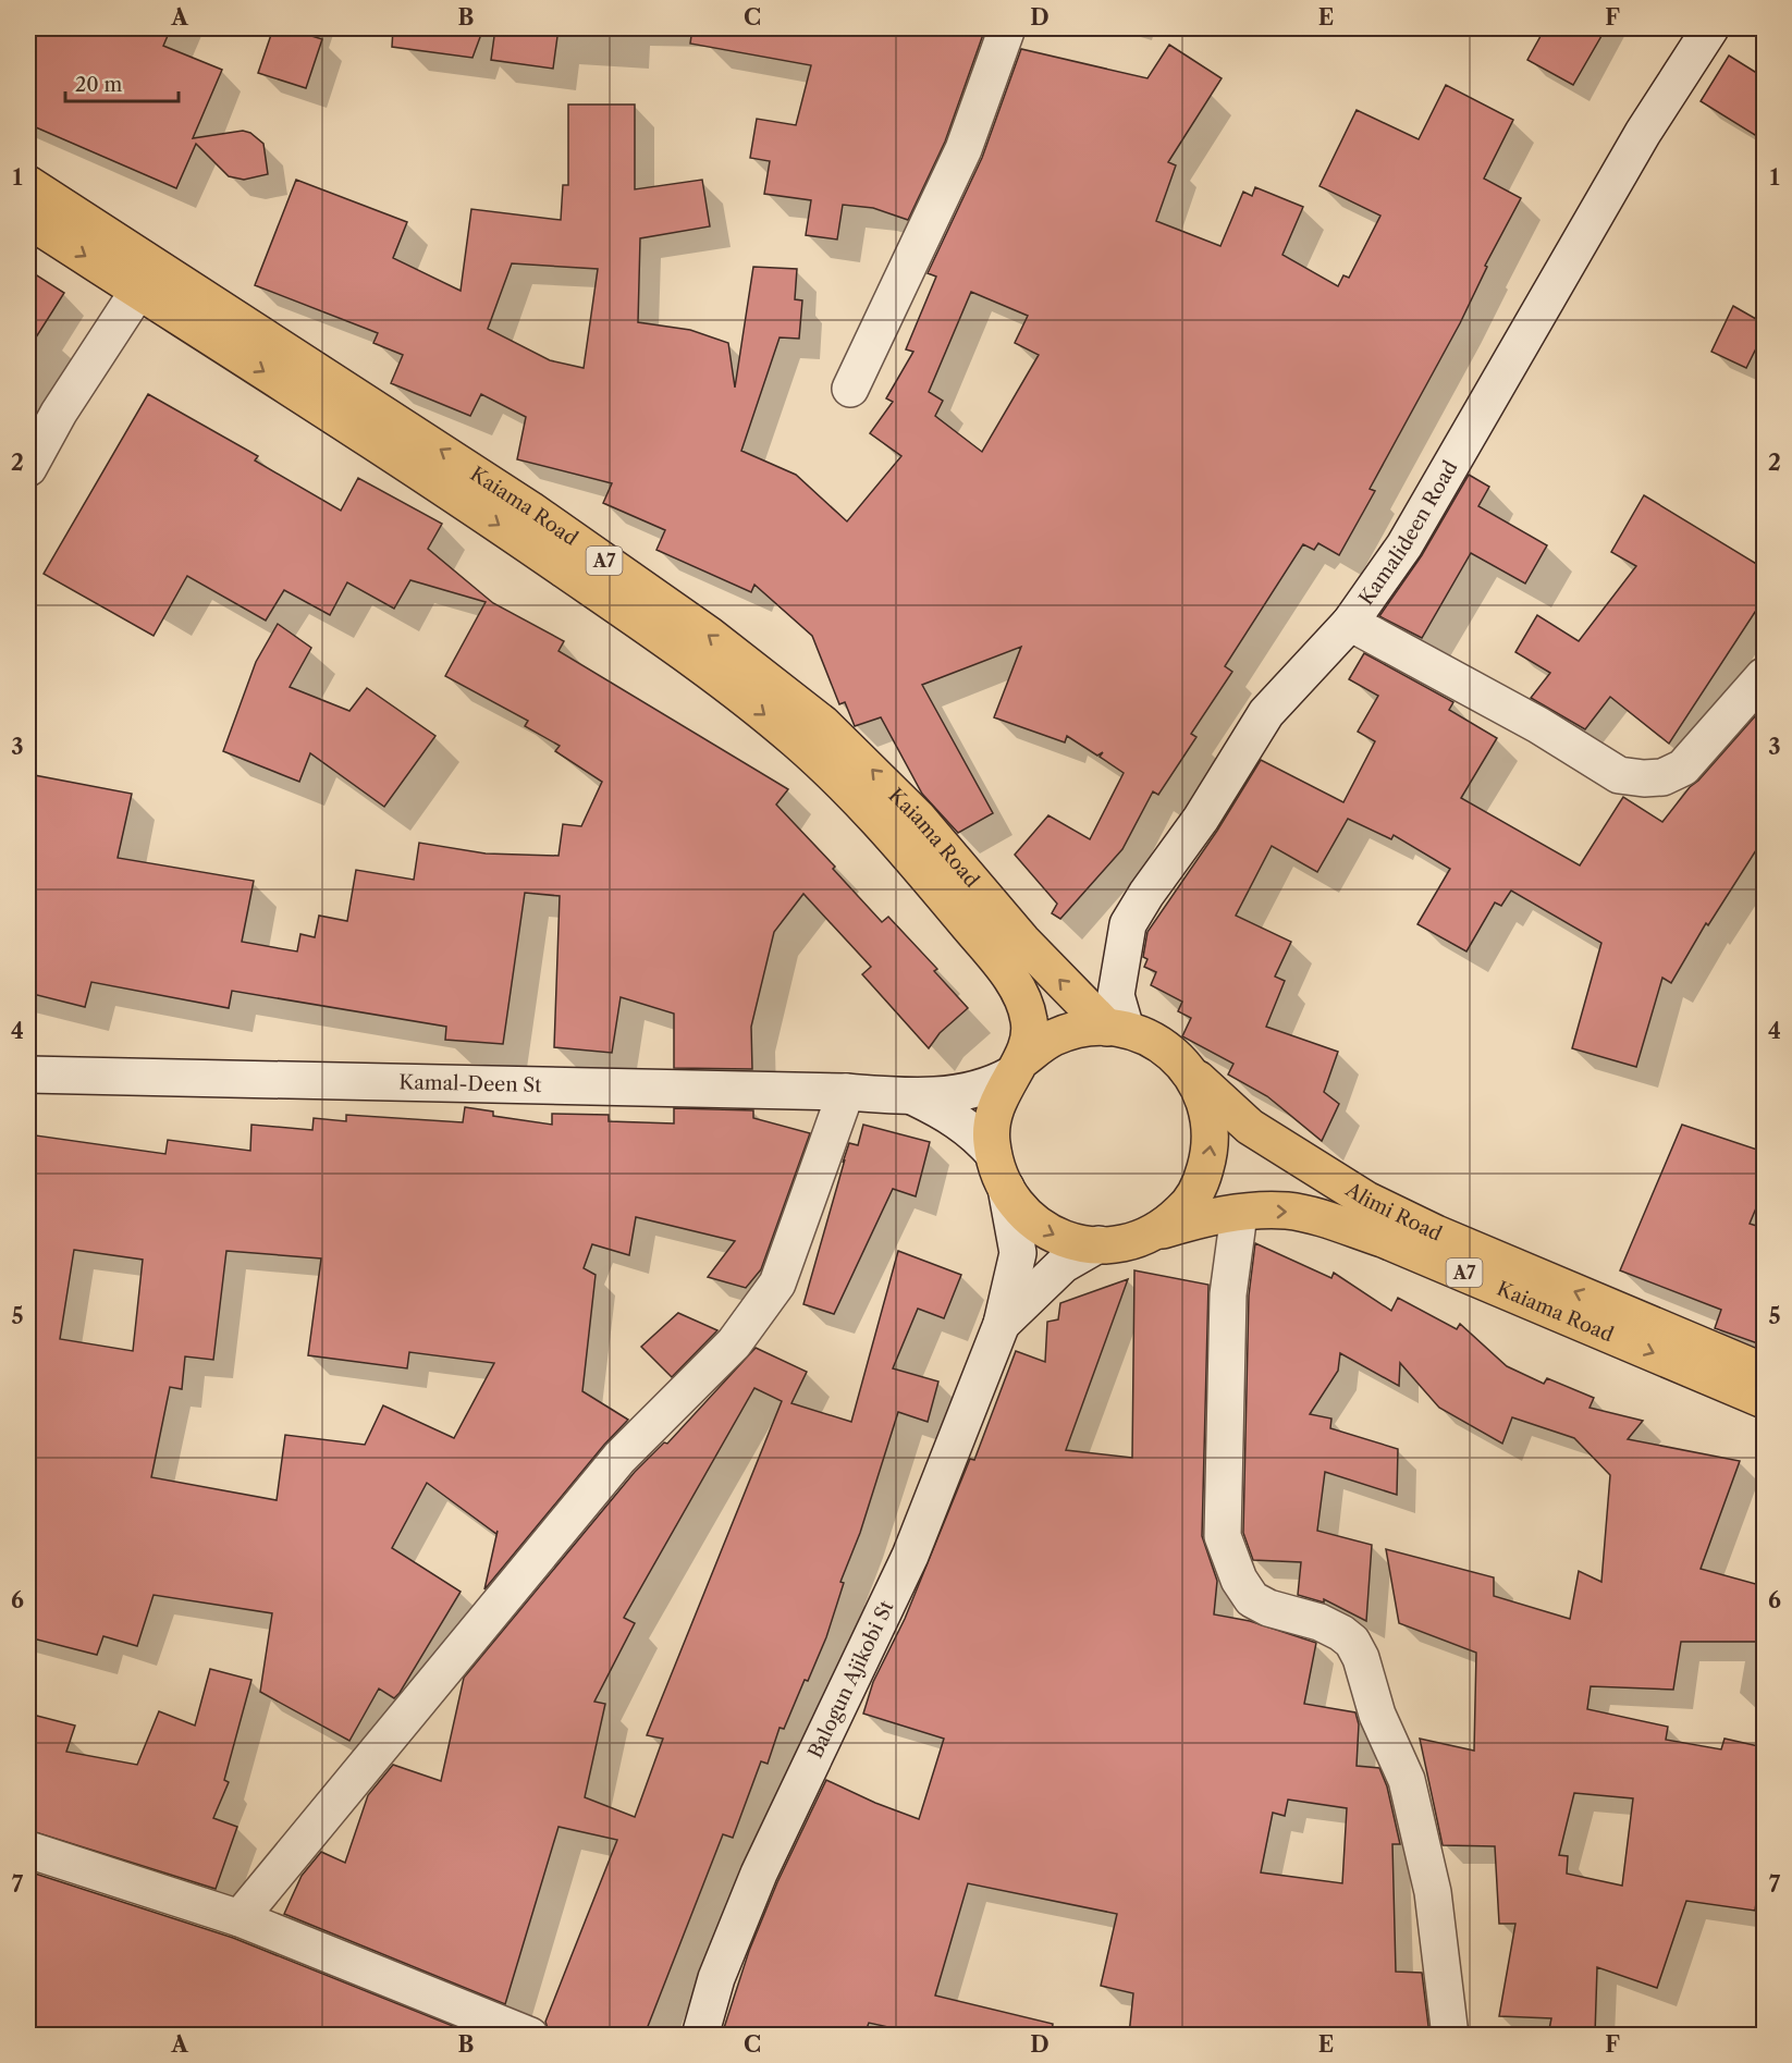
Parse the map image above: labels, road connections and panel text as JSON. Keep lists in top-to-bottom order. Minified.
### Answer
{"streets":{"highway":["Kaiama Road","A7","Alimi Road"],"street":["Kamalideen Road","Kamal-Deen St","Balogun Ajikobi St"]},"crossings":[["Kaiama Road","Kamalideen Road"],["Kaiama Road","Alimi Road"],["Kaiama Road","Balogun Ajikobi St"],["Kamalideen Road","Alimi Road"],["Kamalideen Road","Balogun Ajikobi St"],["Alimi Road","Balogun Ajikobi St"]],"one_way":["Alimi Road"],"scale_bar":"20 m","grid":{"columns":["A","B","C","D","E","F"],"rows":["1","2","3","4","5","6","7"]}}
